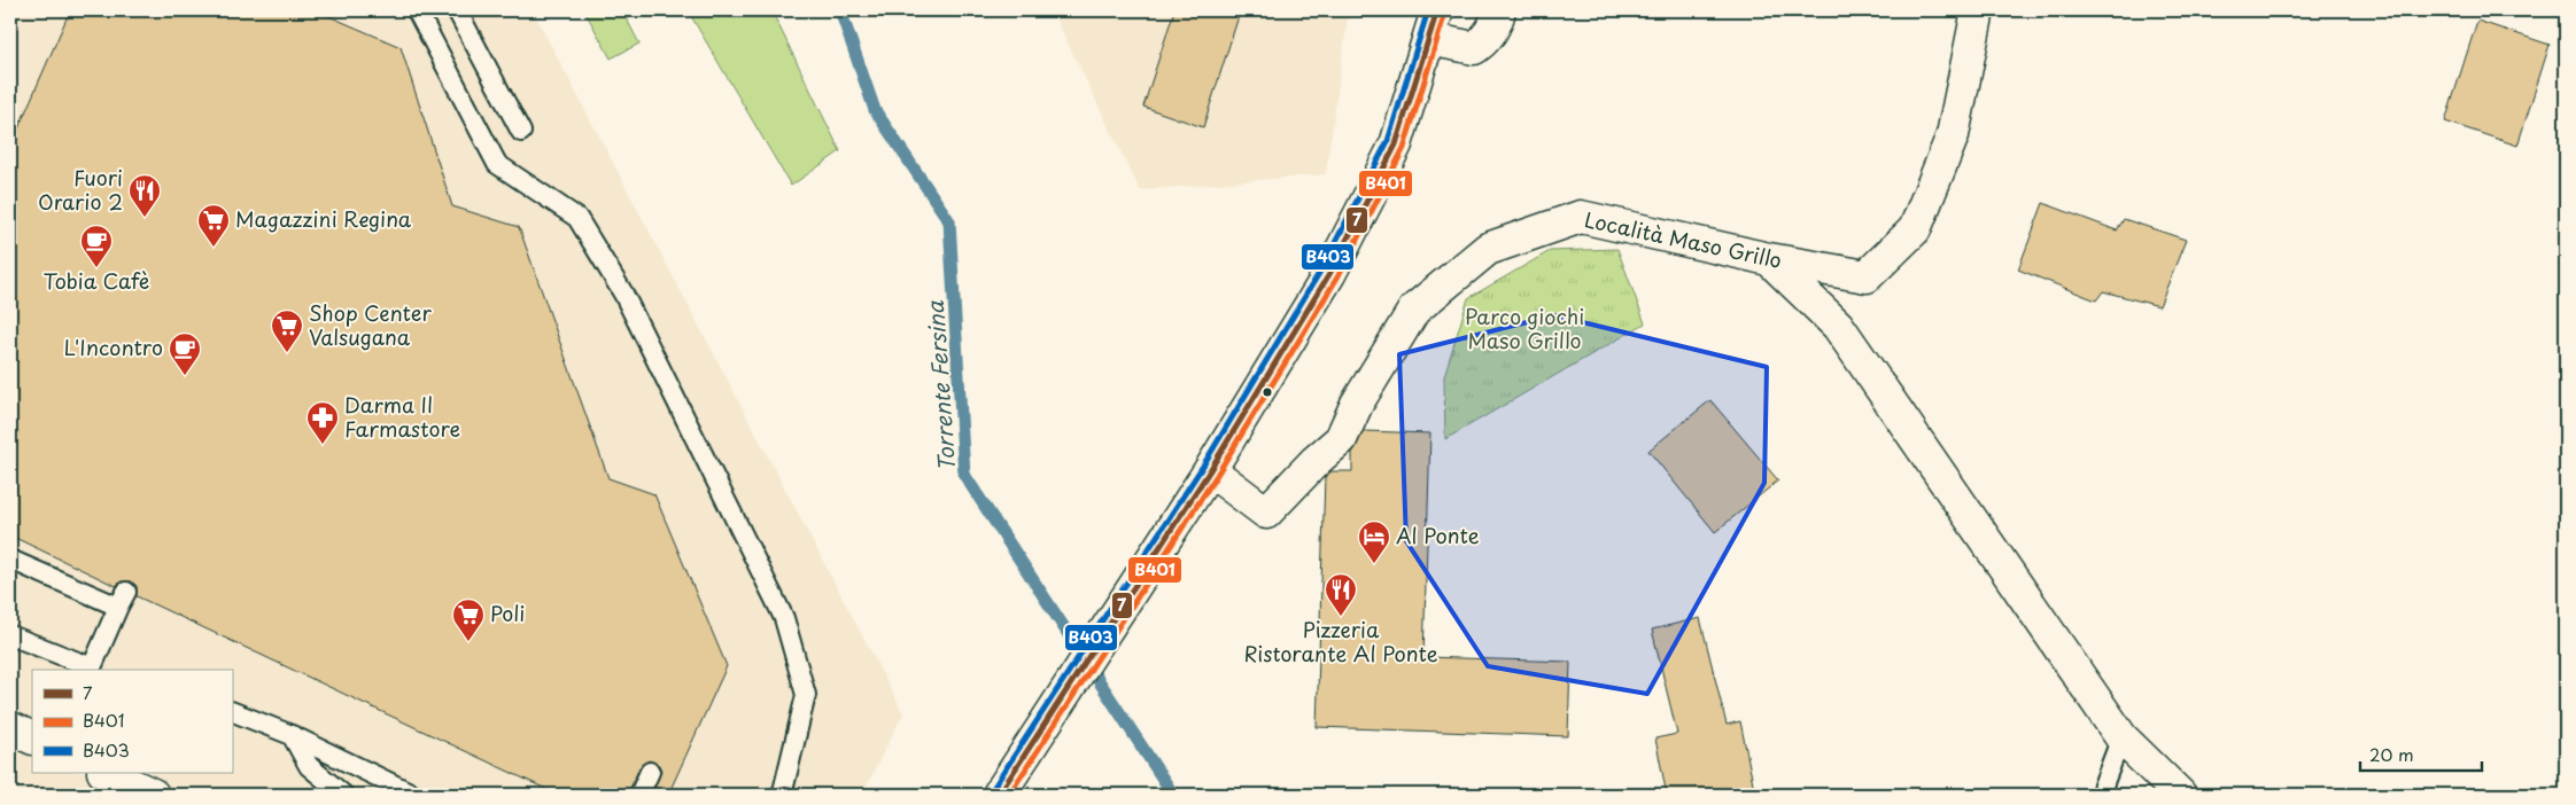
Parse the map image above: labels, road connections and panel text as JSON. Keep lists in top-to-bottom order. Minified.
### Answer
{"streets":{"street":["Località Maso Grillo"]},"water":["Torrente Fersina"],"parks":["Parco giochi Maso Grillo"],"places":{"restaurant":["Fuori Orario 2","Pizzeria Ristorante Al Ponte"],"supermarket":["Magazzini Regina","Shop Center Valsugana","Poli"],"cafe":["Tobia Cafè","L'Incontro"],"pharmacy":["Darma Il Farmastore"],"hotel":["Al Ponte"]},"lines":["transit line 7","transit line B403","transit line B401"],"legend":["7","B401","B403"],"scale_bar":"20 m"}
